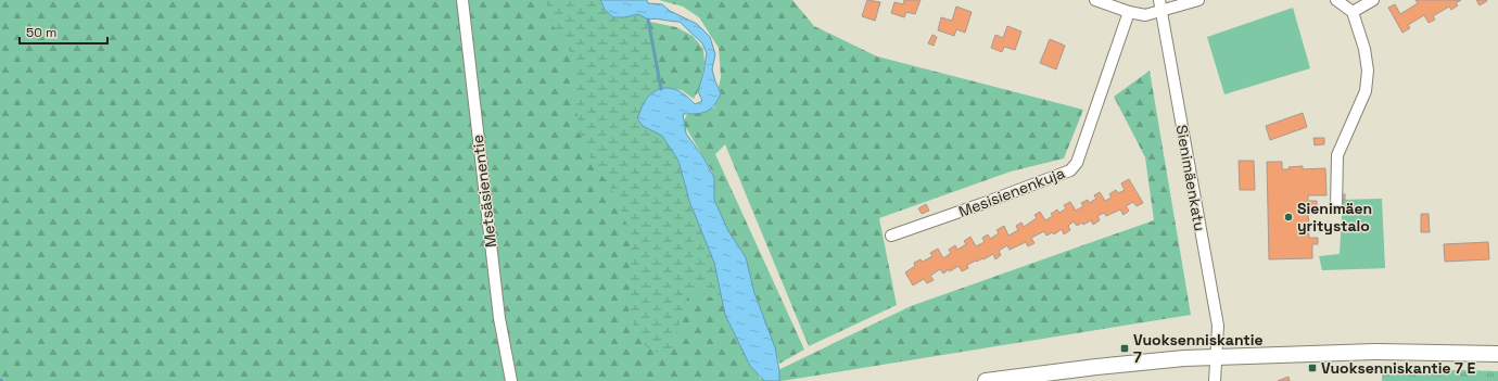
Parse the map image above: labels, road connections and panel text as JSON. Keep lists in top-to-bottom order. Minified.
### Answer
{"streets":{"street":["Sienimäenkatu","Metsäsienentie","Mesisienenkuja"]},"places":{"other":["Sienimäen yritystalo"],"transit":["Vuoksenniskantie 7","Vuoksenniskantie 7 E"]},"scale_bar":"50 m"}
